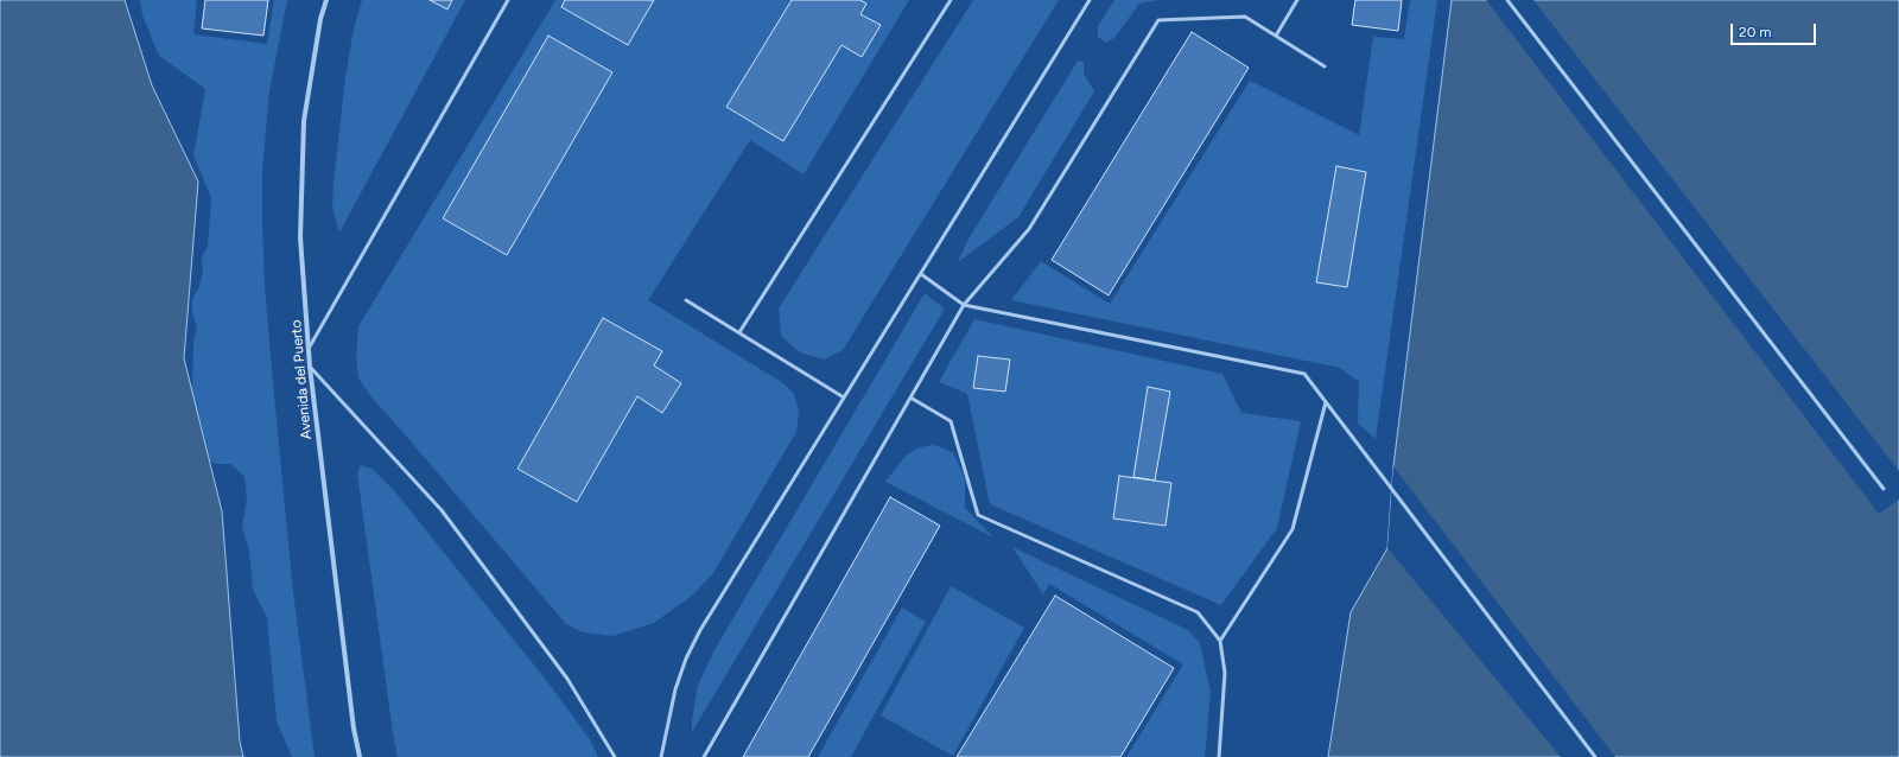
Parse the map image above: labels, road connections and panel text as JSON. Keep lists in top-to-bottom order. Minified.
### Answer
{"streets":{"street":["Avenida del Puerto"]},"scale_bar":"20 m"}
